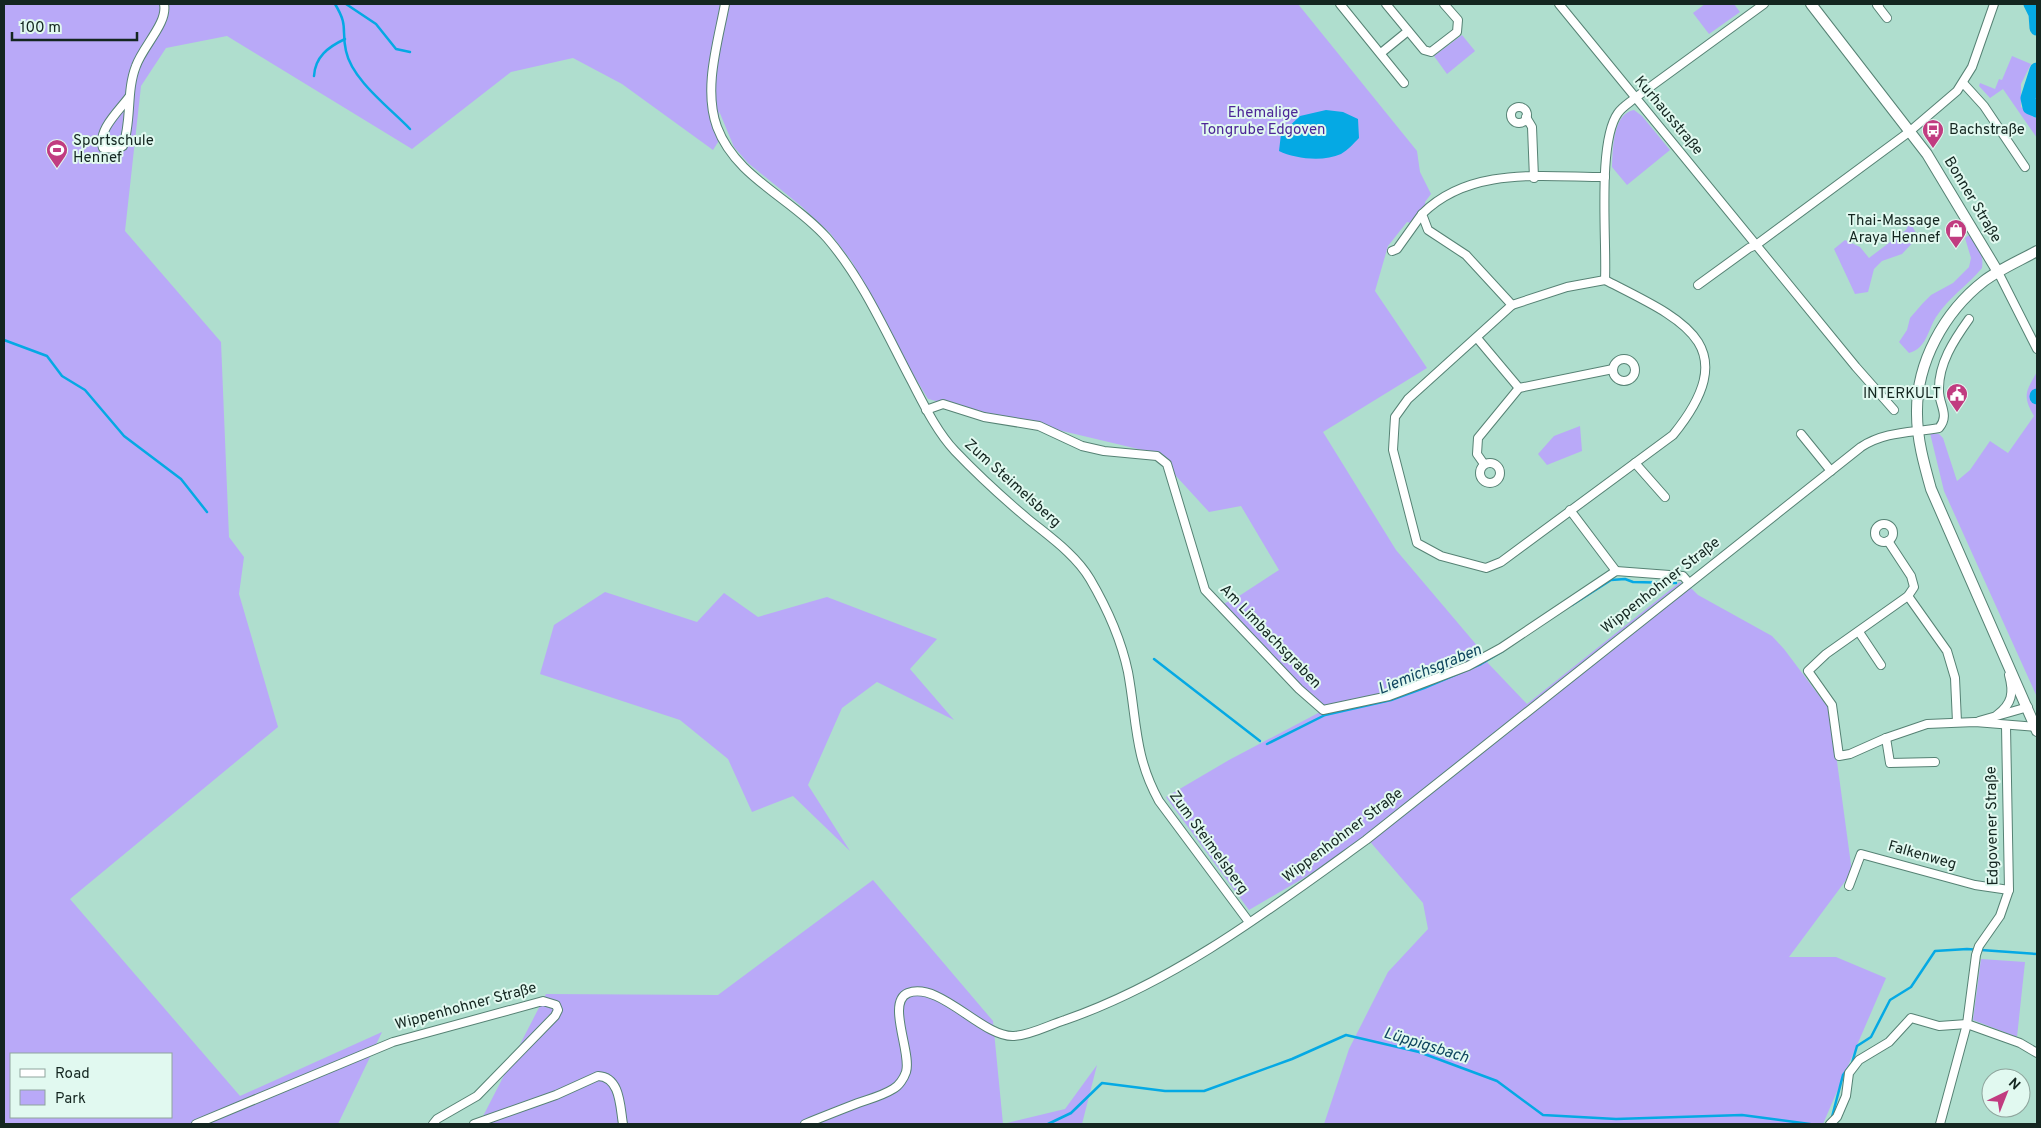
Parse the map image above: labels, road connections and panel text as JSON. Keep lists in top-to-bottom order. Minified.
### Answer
{"streets":{"main road":["Bonner Straße"],"street":["Kurhausstraße","Zum Steimelsberg","Wippenhohner Straße","Am Limbachsgraben","Edgovener Straße","Falkenweg"]},"crossings":[["Zum Steimelsberg","Wippenhohner Straße"],["Zum Steimelsberg","Am Limbachsgraben"],["Edgovener Straße","Falkenweg"]],"water":["Liemichsgraben","Lüppigsbach"],"parks":["Ehemalige Tongrube Edgoven"],"places":{"bus stop":["Bachstraße"],"sports":["Sportschule Hennef"],"shop":["Thai-Massage Araya Hennef"],"public building":["INTERKULT"]},"legend":["Road","Park"],"scale_bar":"100 m","north":"top right"}
